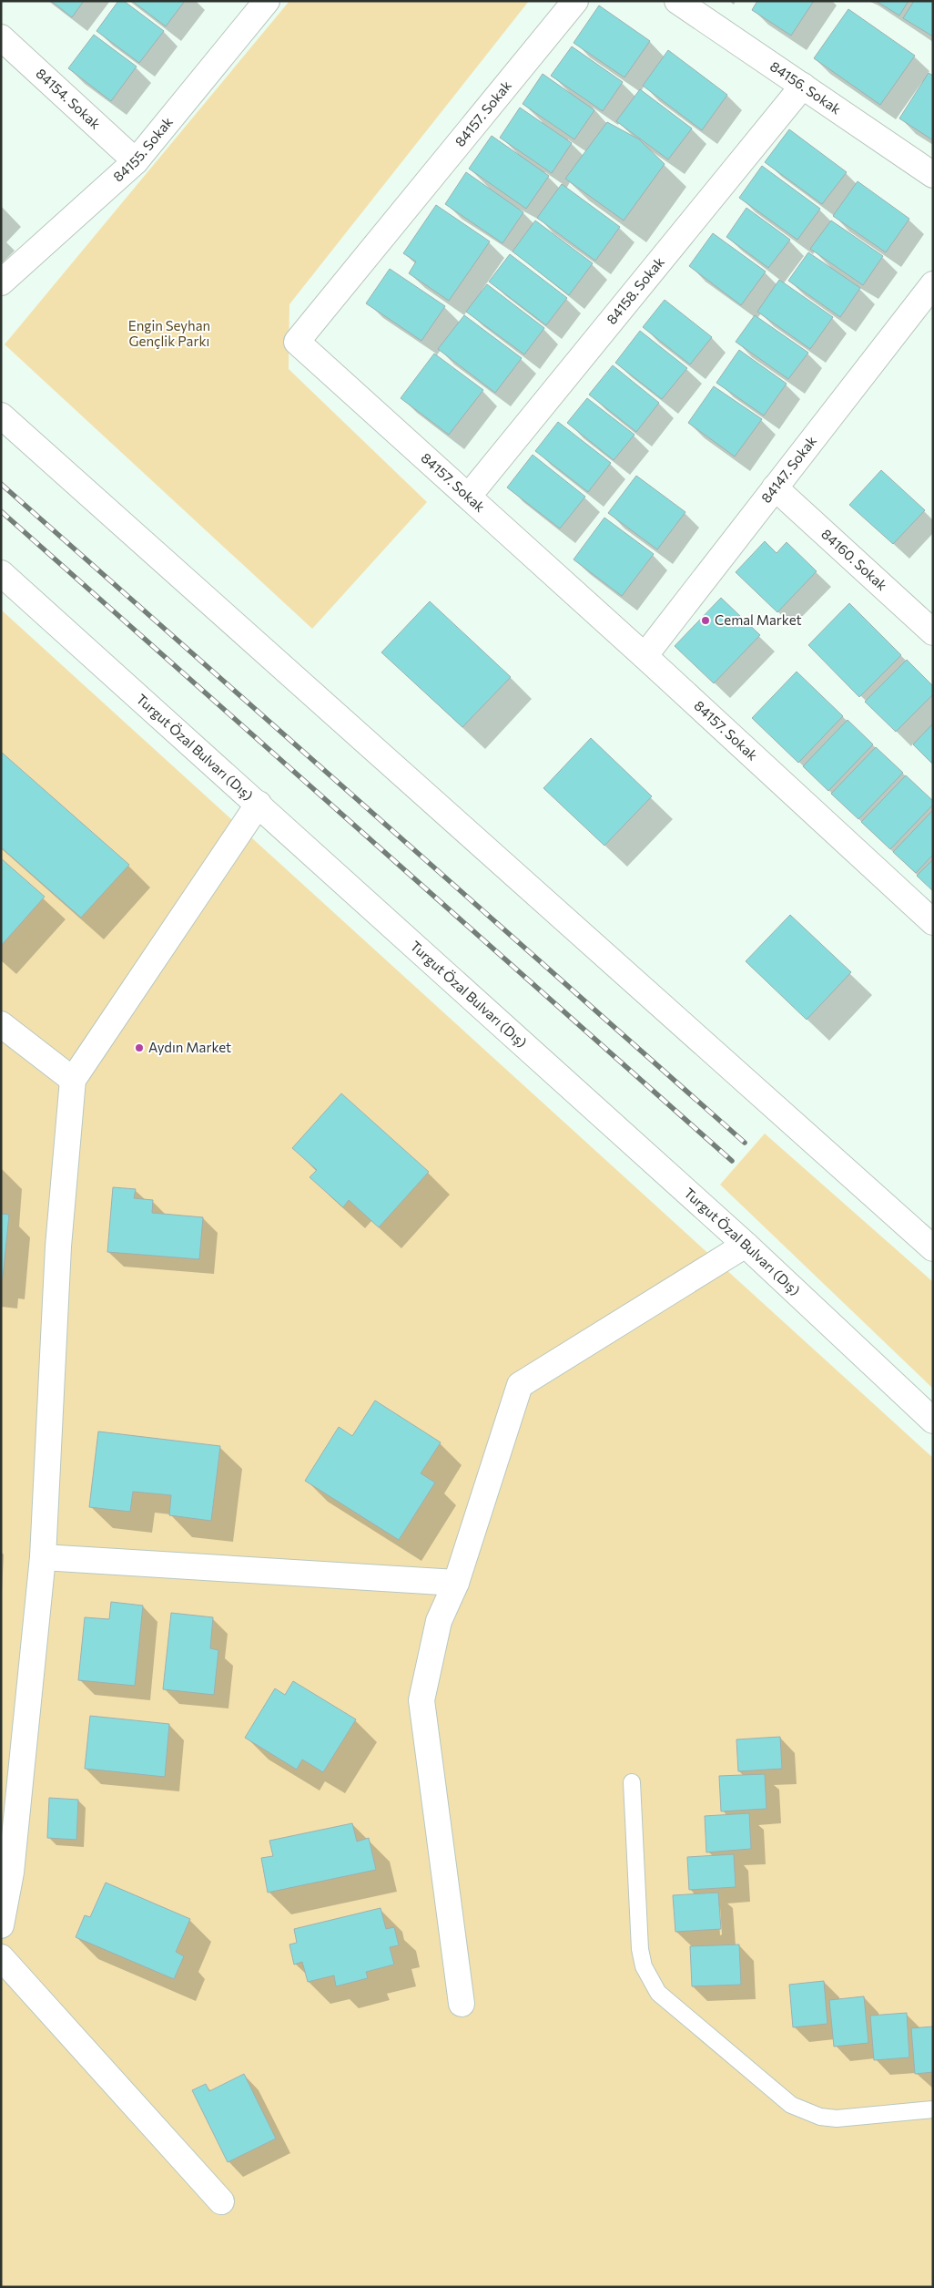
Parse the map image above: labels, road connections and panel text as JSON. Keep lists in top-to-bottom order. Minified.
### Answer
{"streets":{"street":["84156. Sokak","84154. Sokak","84157. Sokak","84155. Sokak","84158. Sokak","84147. Sokak","84160. Sokak","Turgut Özal Bulvarı (Dış)"]},"crossings":[["84156. Sokak","84158. Sokak"],["84154. Sokak","84155. Sokak"],["84157. Sokak","84158. Sokak"],["84157. Sokak","84147. Sokak"],["84147. Sokak","84160. Sokak"]],"parks":["Engin Seyhan Gençlik Parkı"],"places":["Cemal Market","Aydın Market"]}
